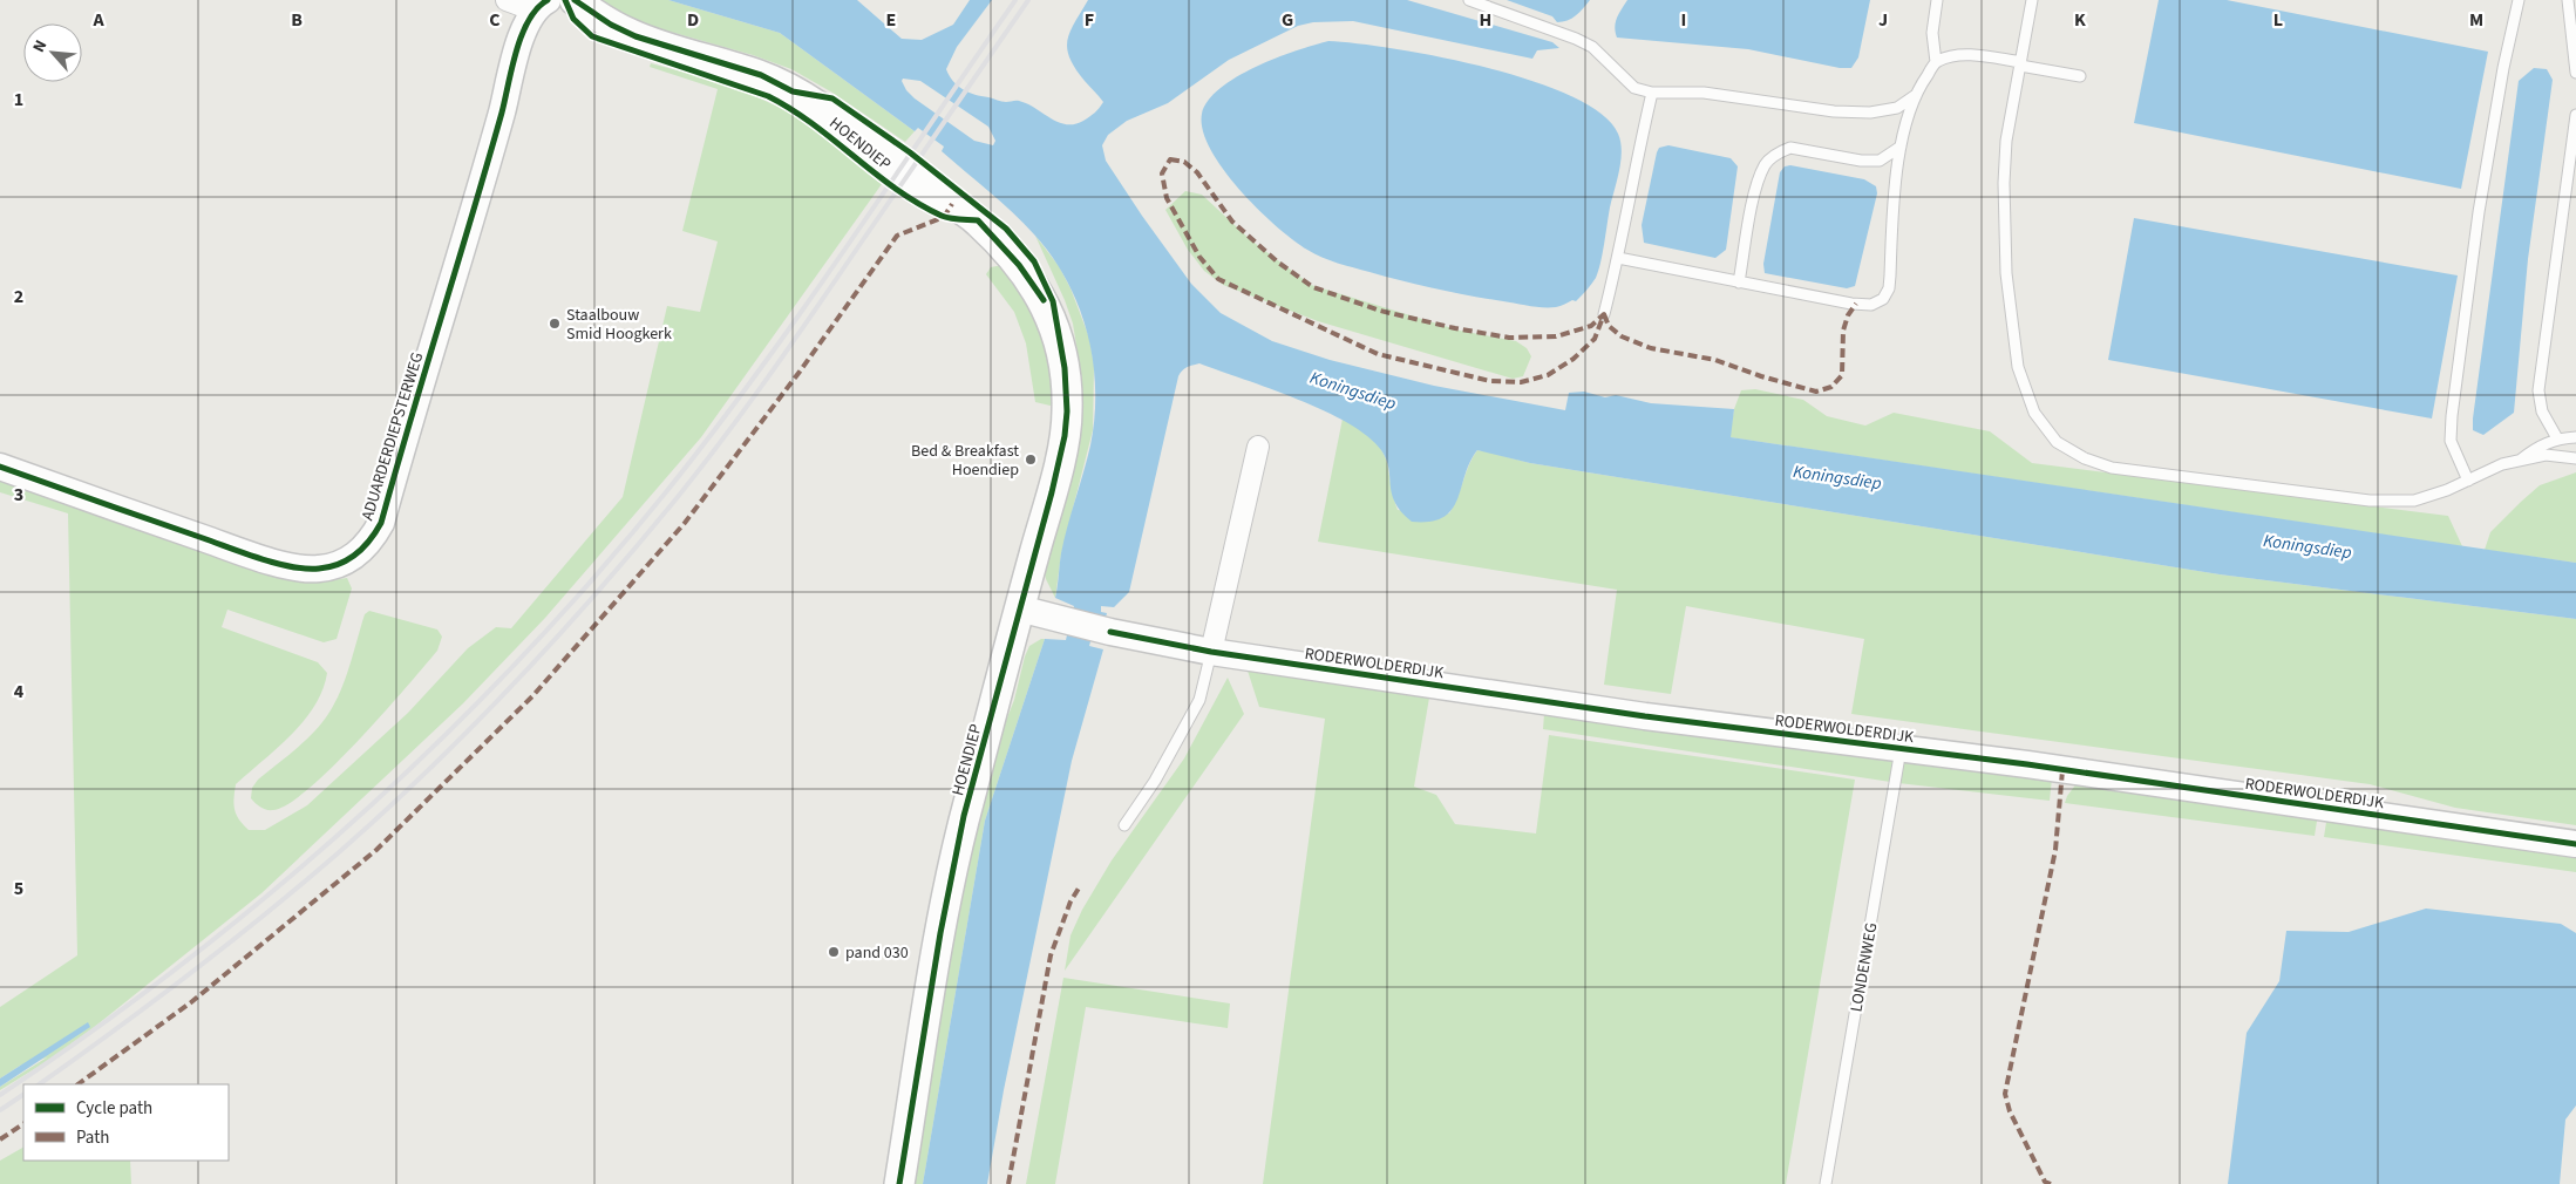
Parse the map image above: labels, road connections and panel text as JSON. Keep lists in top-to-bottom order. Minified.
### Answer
{"streets":{"main road":["HOENDIEP"],"street":["ADUARDERDIEPSTERWEG","RODERWOLDERDIJK"],"lane":["LONDENWEG"]},"crossings":[["HOENDIEP","RODERWOLDERDIJK"],["RODERWOLDERDIJK","LONDENWEG"]],"water":["Koningsdiep"],"places":["Staalbouw Smid Hoogkerk","Bed & Breakfast Hoendiep","pand 030"],"legend":["Cycle path","Path"],"north":"top left","grid":{"columns":["A","B","C","D","E","F","G","H","I","J","K","L","M"],"rows":["1","2","3","4","5"]}}
